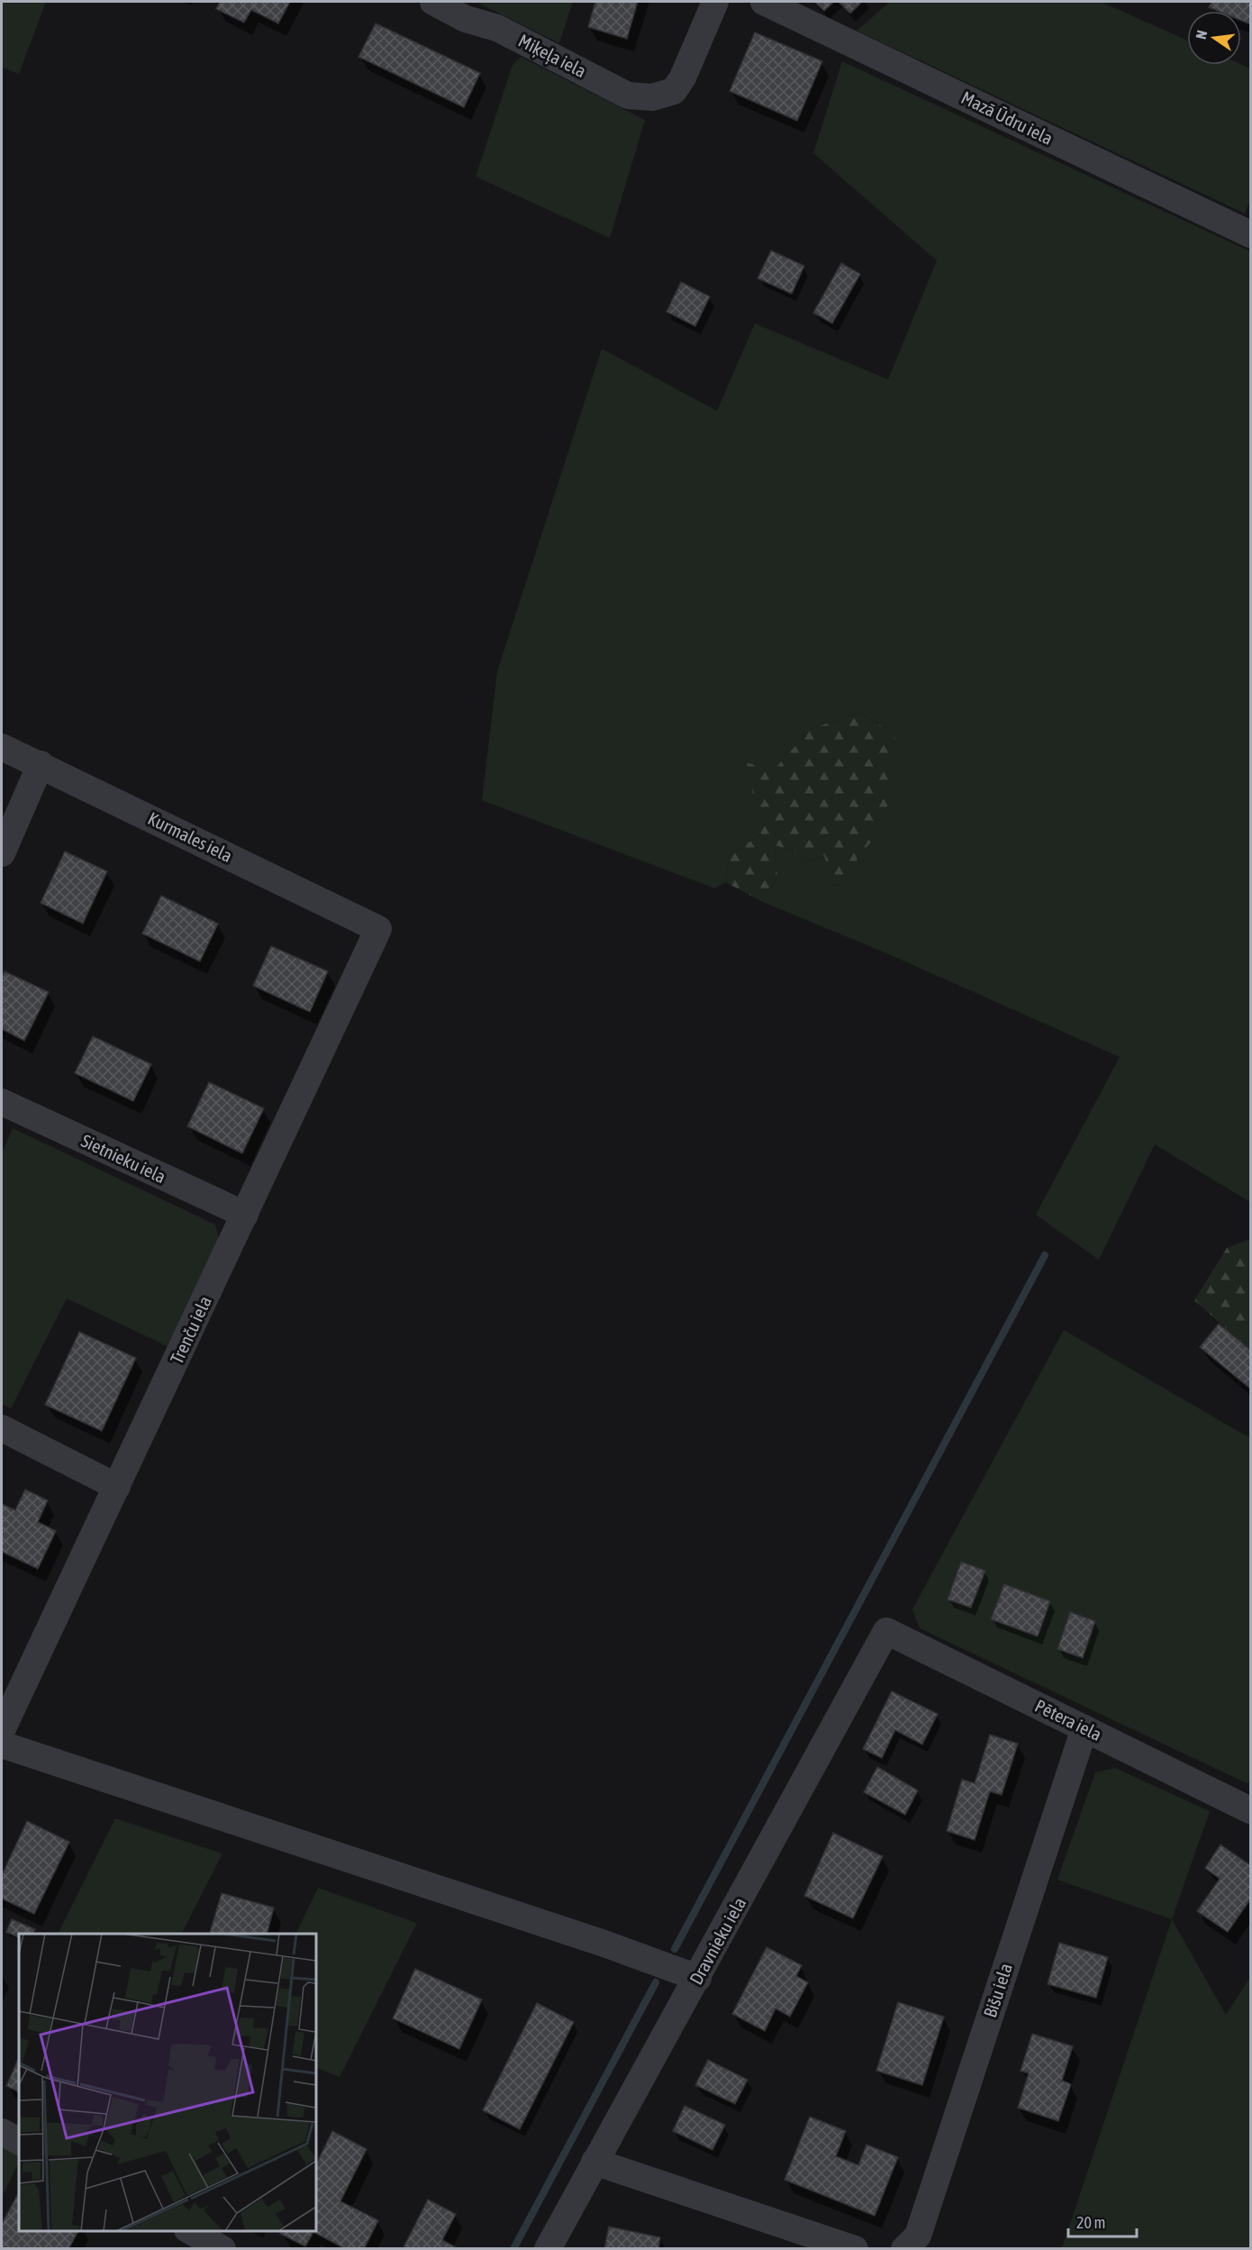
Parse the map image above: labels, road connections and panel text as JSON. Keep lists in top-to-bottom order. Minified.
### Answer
{"streets":{"street":["Miķeļa iela","Mazā Ūdru iela","Kurmales iela","Sietnieku iela","Trenču iela","Pētera iela","Dravnieku iela","Bišu iela"]},"crossings":[["Kurmales iela","Trenču iela"],["Sietnieku iela","Trenču iela"],["Pētera iela","Dravnieku iela"],["Pētera iela","Bišu iela"]],"scale_bar":"20 m","north":"left"}
